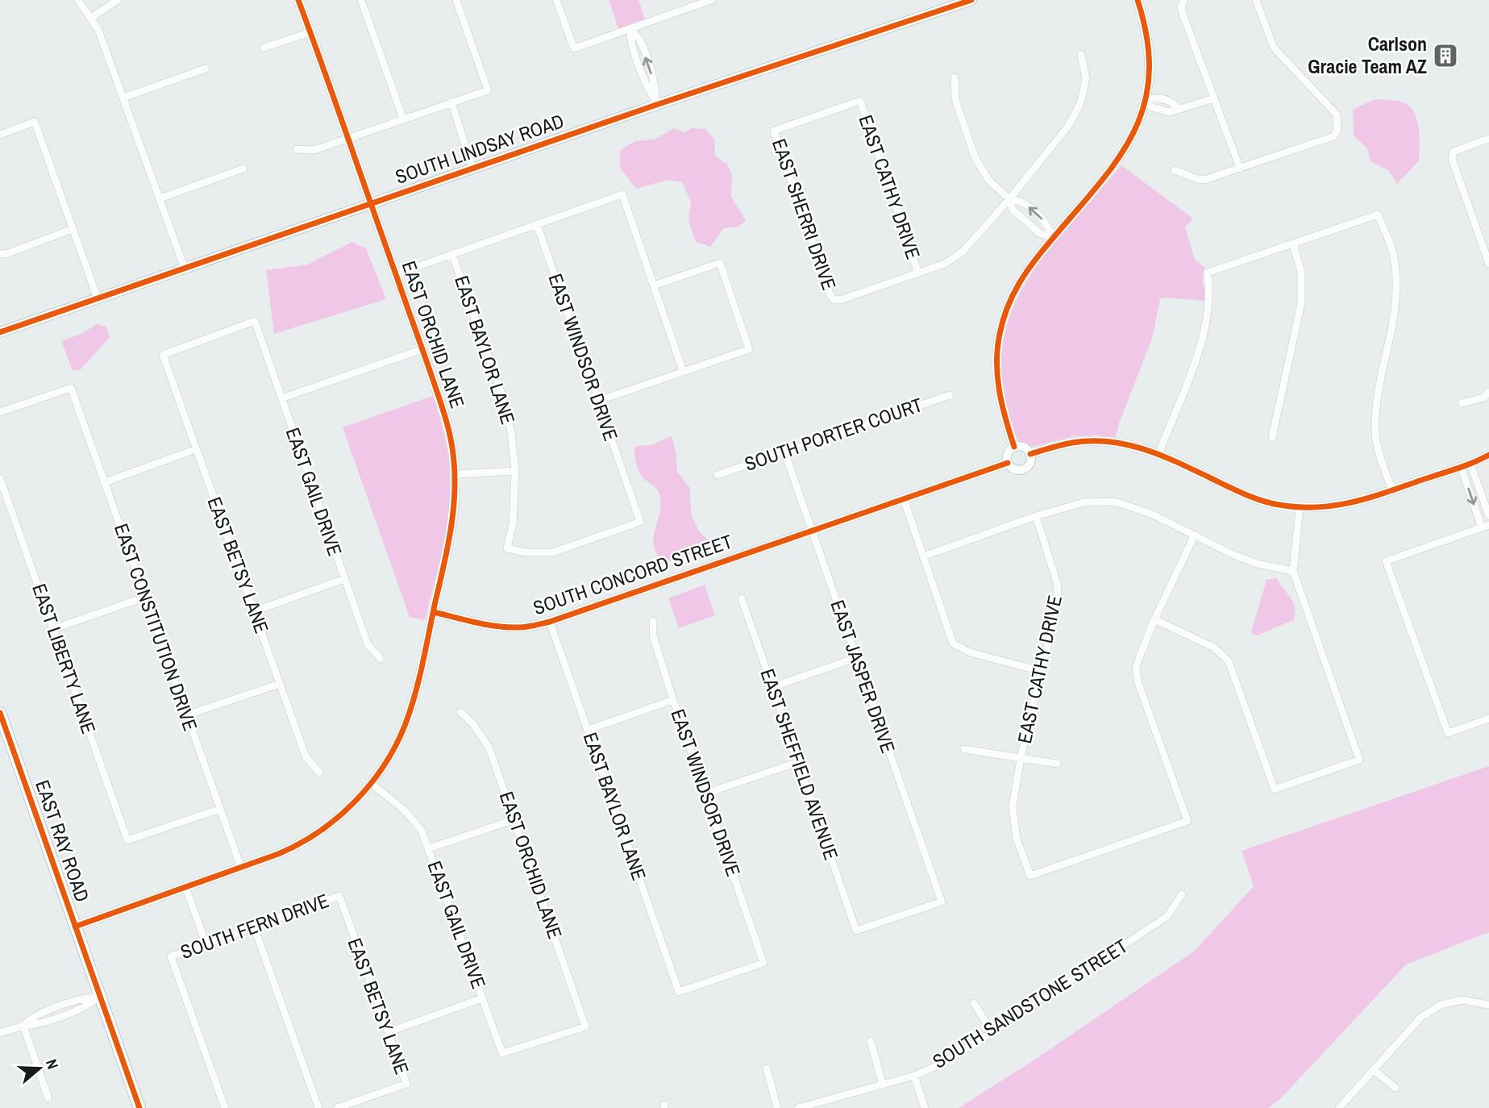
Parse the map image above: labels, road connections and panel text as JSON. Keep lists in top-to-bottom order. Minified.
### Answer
{"streets":{"main road":["SOUTH LINDSAY ROAD","EAST RAY ROAD"],"street":["EAST CATHY DRIVE","EAST SHERRI DRIVE","EAST ORCHID LANE","EAST BAYLOR LANE","EAST WINDSOR DRIVE","SOUTH PORTER COURT","EAST GAIL DRIVE","EAST BETSY LANE","SOUTH CONCORD STREET","EAST CONSTITUTION DRIVE","EAST LIBERTY LANE","EAST JASPER DRIVE","EAST SHEFFIELD AVENUE","SOUTH FERN DRIVE","SOUTH SANDSTONE STREET"]},"crossings":[["SOUTH LINDSAY ROAD","EAST ORCHID LANE"],["EAST CATHY DRIVE","EAST SHERRI DRIVE"],["EAST ORCHID LANE","EAST GAIL DRIVE"],["EAST ORCHID LANE","SOUTH CONCORD STREET"],["EAST BAYLOR LANE","EAST WINDSOR DRIVE"],["EAST BAYLOR LANE","SOUTH CONCORD STREET"],["SOUTH PORTER COURT","EAST JASPER DRIVE"],["EAST GAIL DRIVE","EAST BETSY LANE"],["EAST BETSY LANE","SOUTH FERN DRIVE"],["SOUTH CONCORD STREET","EAST JASPER DRIVE"],["EAST CONSTITUTION DRIVE","EAST LIBERTY LANE"],["EAST JASPER DRIVE","EAST SHEFFIELD AVENUE"]],"places":{"building":["Carlson Gracie Team AZ"]},"north":"right"}
